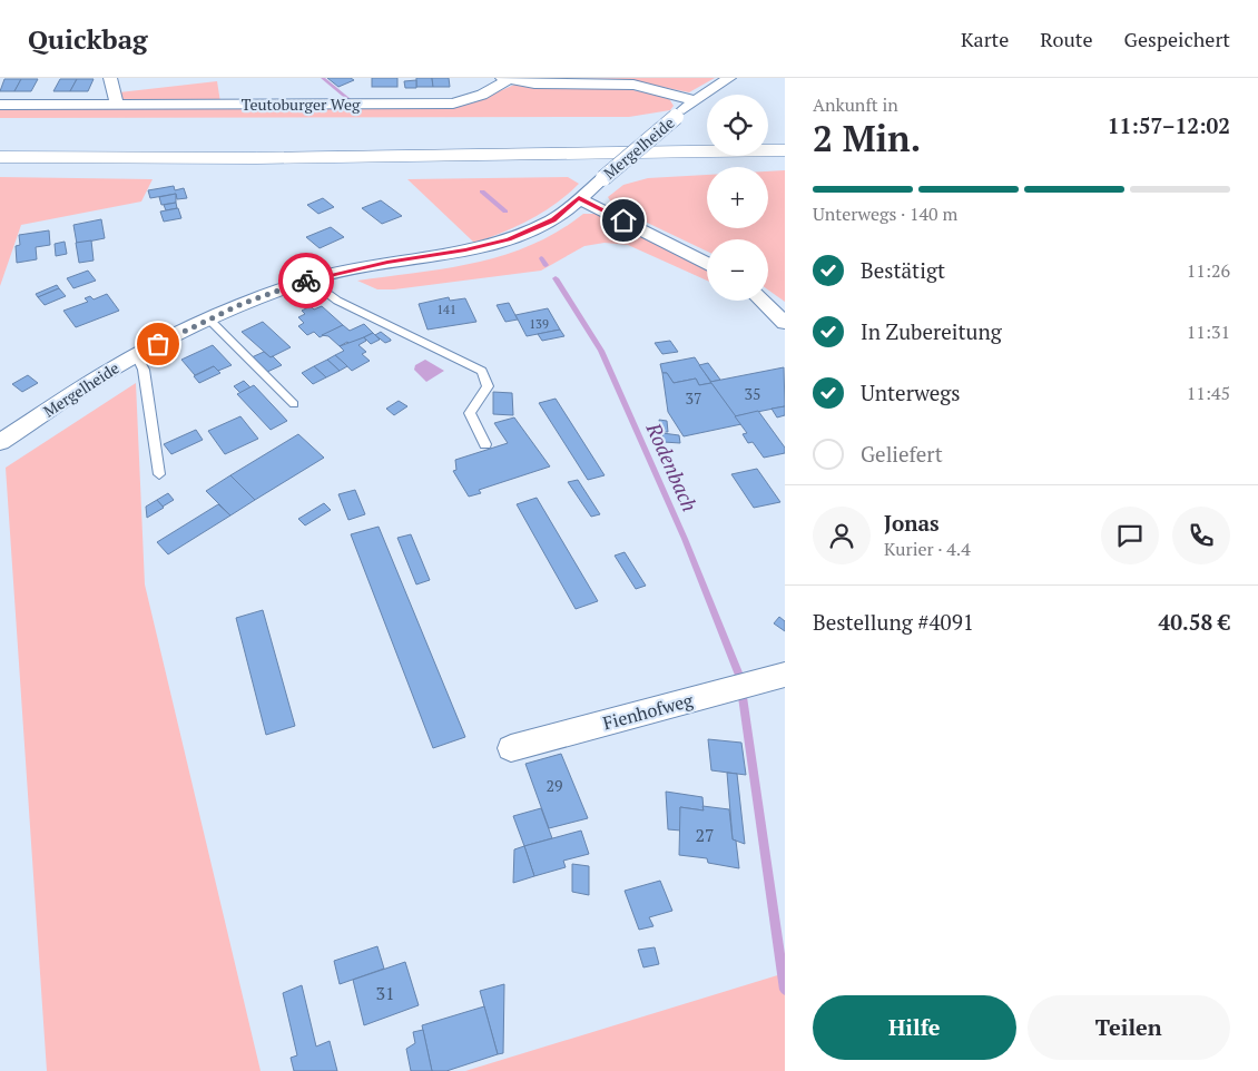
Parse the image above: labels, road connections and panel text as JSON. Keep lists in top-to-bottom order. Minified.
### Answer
{"streets":{"street":["Teutoburger Weg","Mergelheide","Fienhofweg"]},"crossings":[["Teutoburger Weg","Mergelheide"]],"water":["Rodenbach"],"house_numbers":["141","139","35","37","29","27","31"],"page":{"header":"Quickbag","nav":["Karte","Route","Gespeichert"],"heading":["2 Min.","Ankunft in","11:57–12:02"],"panel":["Jonas","Kurier · 4.4","Bestellung #4091","40.58 €"],"map_buttons":["+","−"],"bar":"Unterwegs · 140 m","list":[["Bestätigt","11:26"],["In Zubereitung","11:31"],["Unterwegs","11:45"],"Geliefert"],"buttons":["Hilfe","Teilen"]}}
